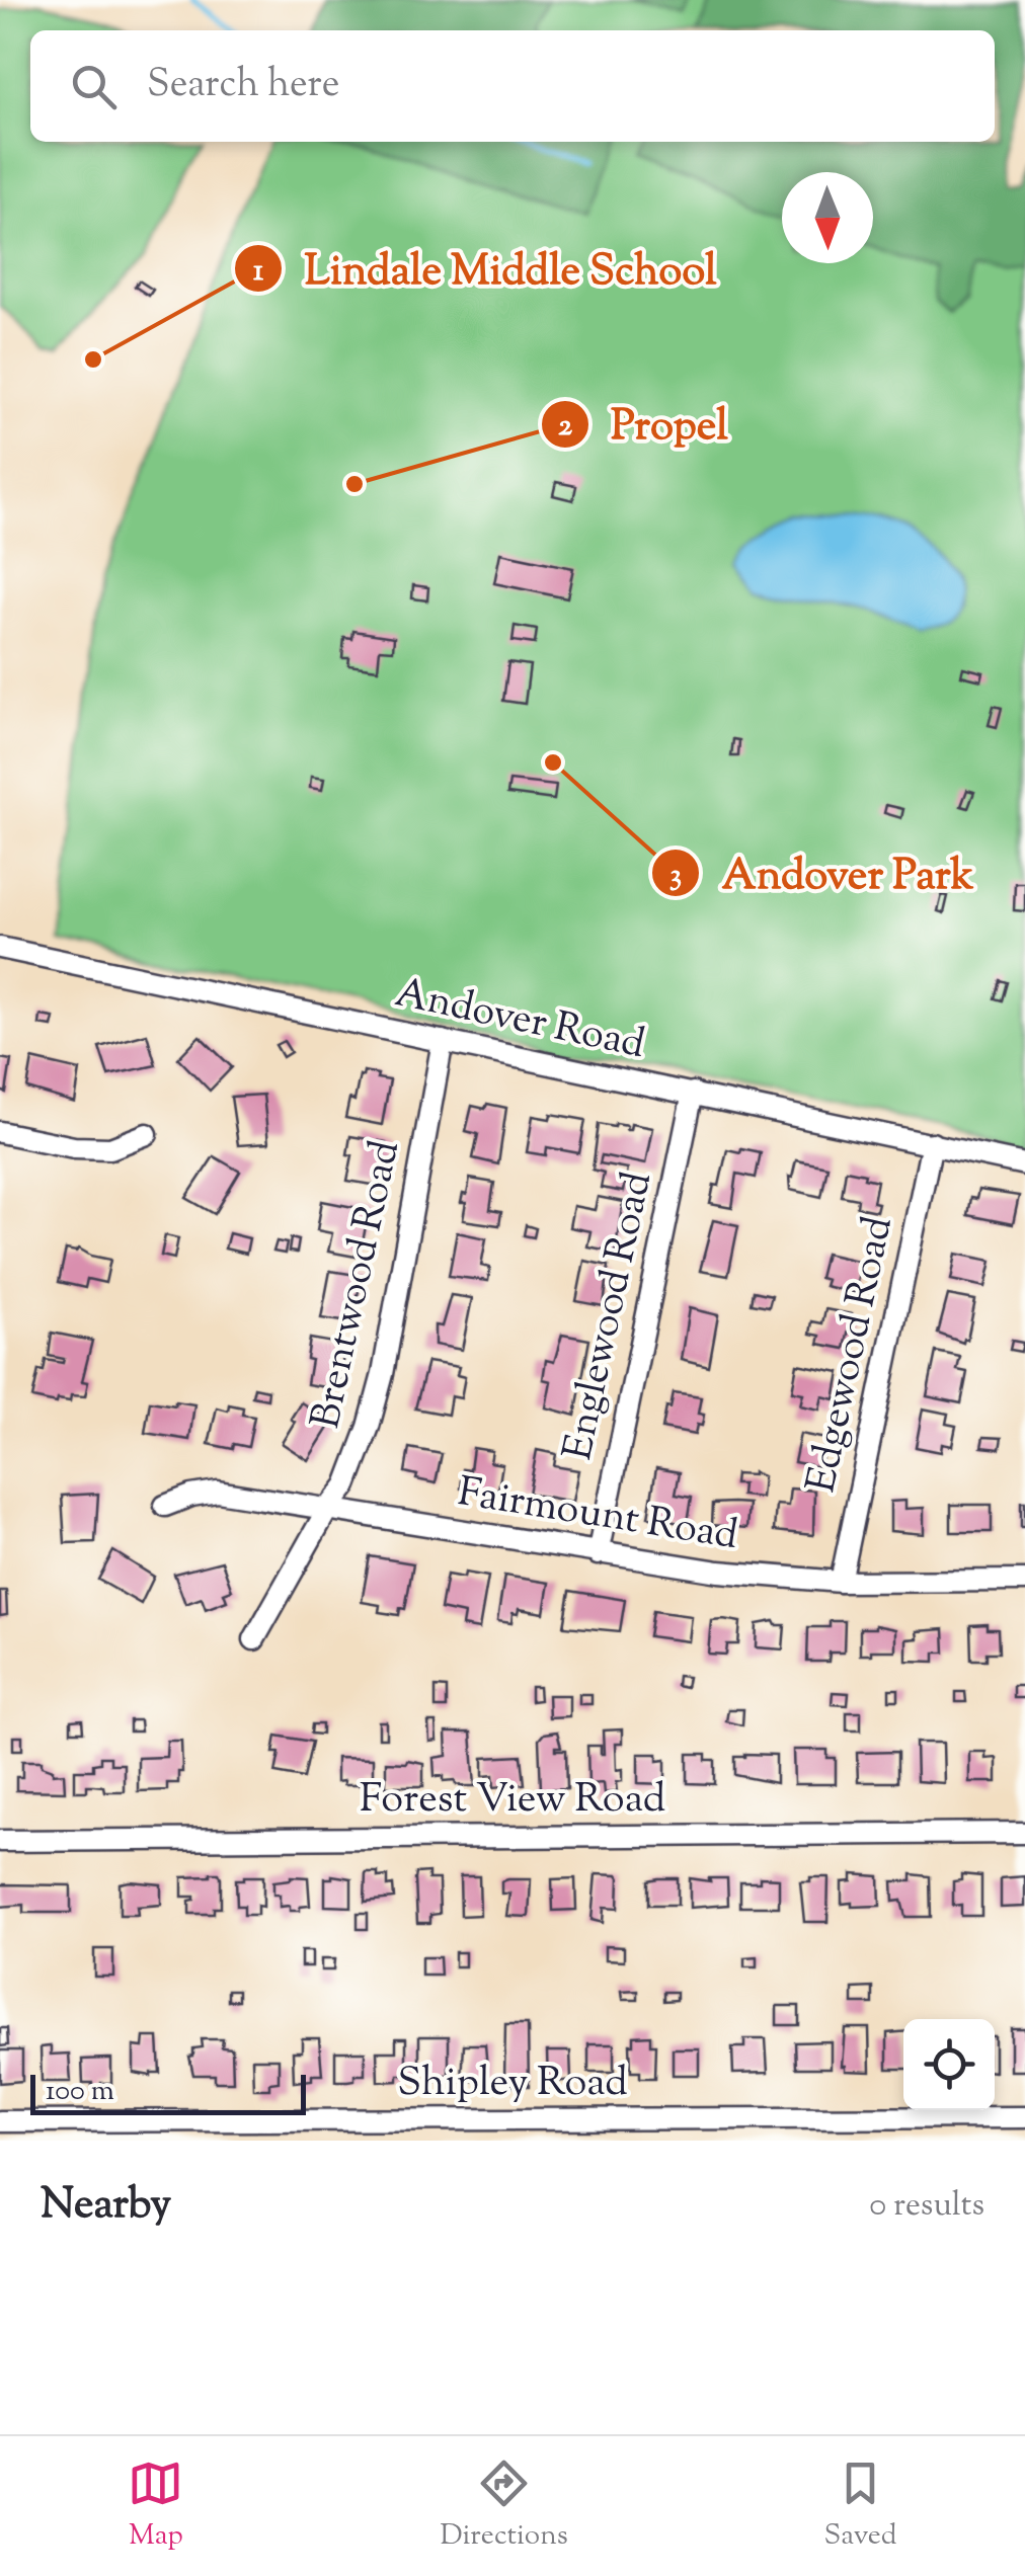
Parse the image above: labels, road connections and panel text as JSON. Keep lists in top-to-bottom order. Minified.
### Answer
{"streets":{"street":["Andover Road","Brentwood Road","Englewood Road","Edgewood Road","Fairmount Road","Forest View Road","Shipley Road"]},"crossings":[["Andover Road","Brentwood Road"],["Andover Road","Englewood Road"],["Andover Road","Edgewood Road"],["Brentwood Road","Fairmount Road"],["Englewood Road","Fairmount Road"],["Edgewood Road","Fairmount Road"]],"places":["Lindale Middle School","Propel","Andover Park"],"scale_bar":"100 m","north":"bottom","page":{"search":"Search here","scale":"100 m","heading":["Nearby","0 results"],"nav":["Map","Directions","Saved"]}}
